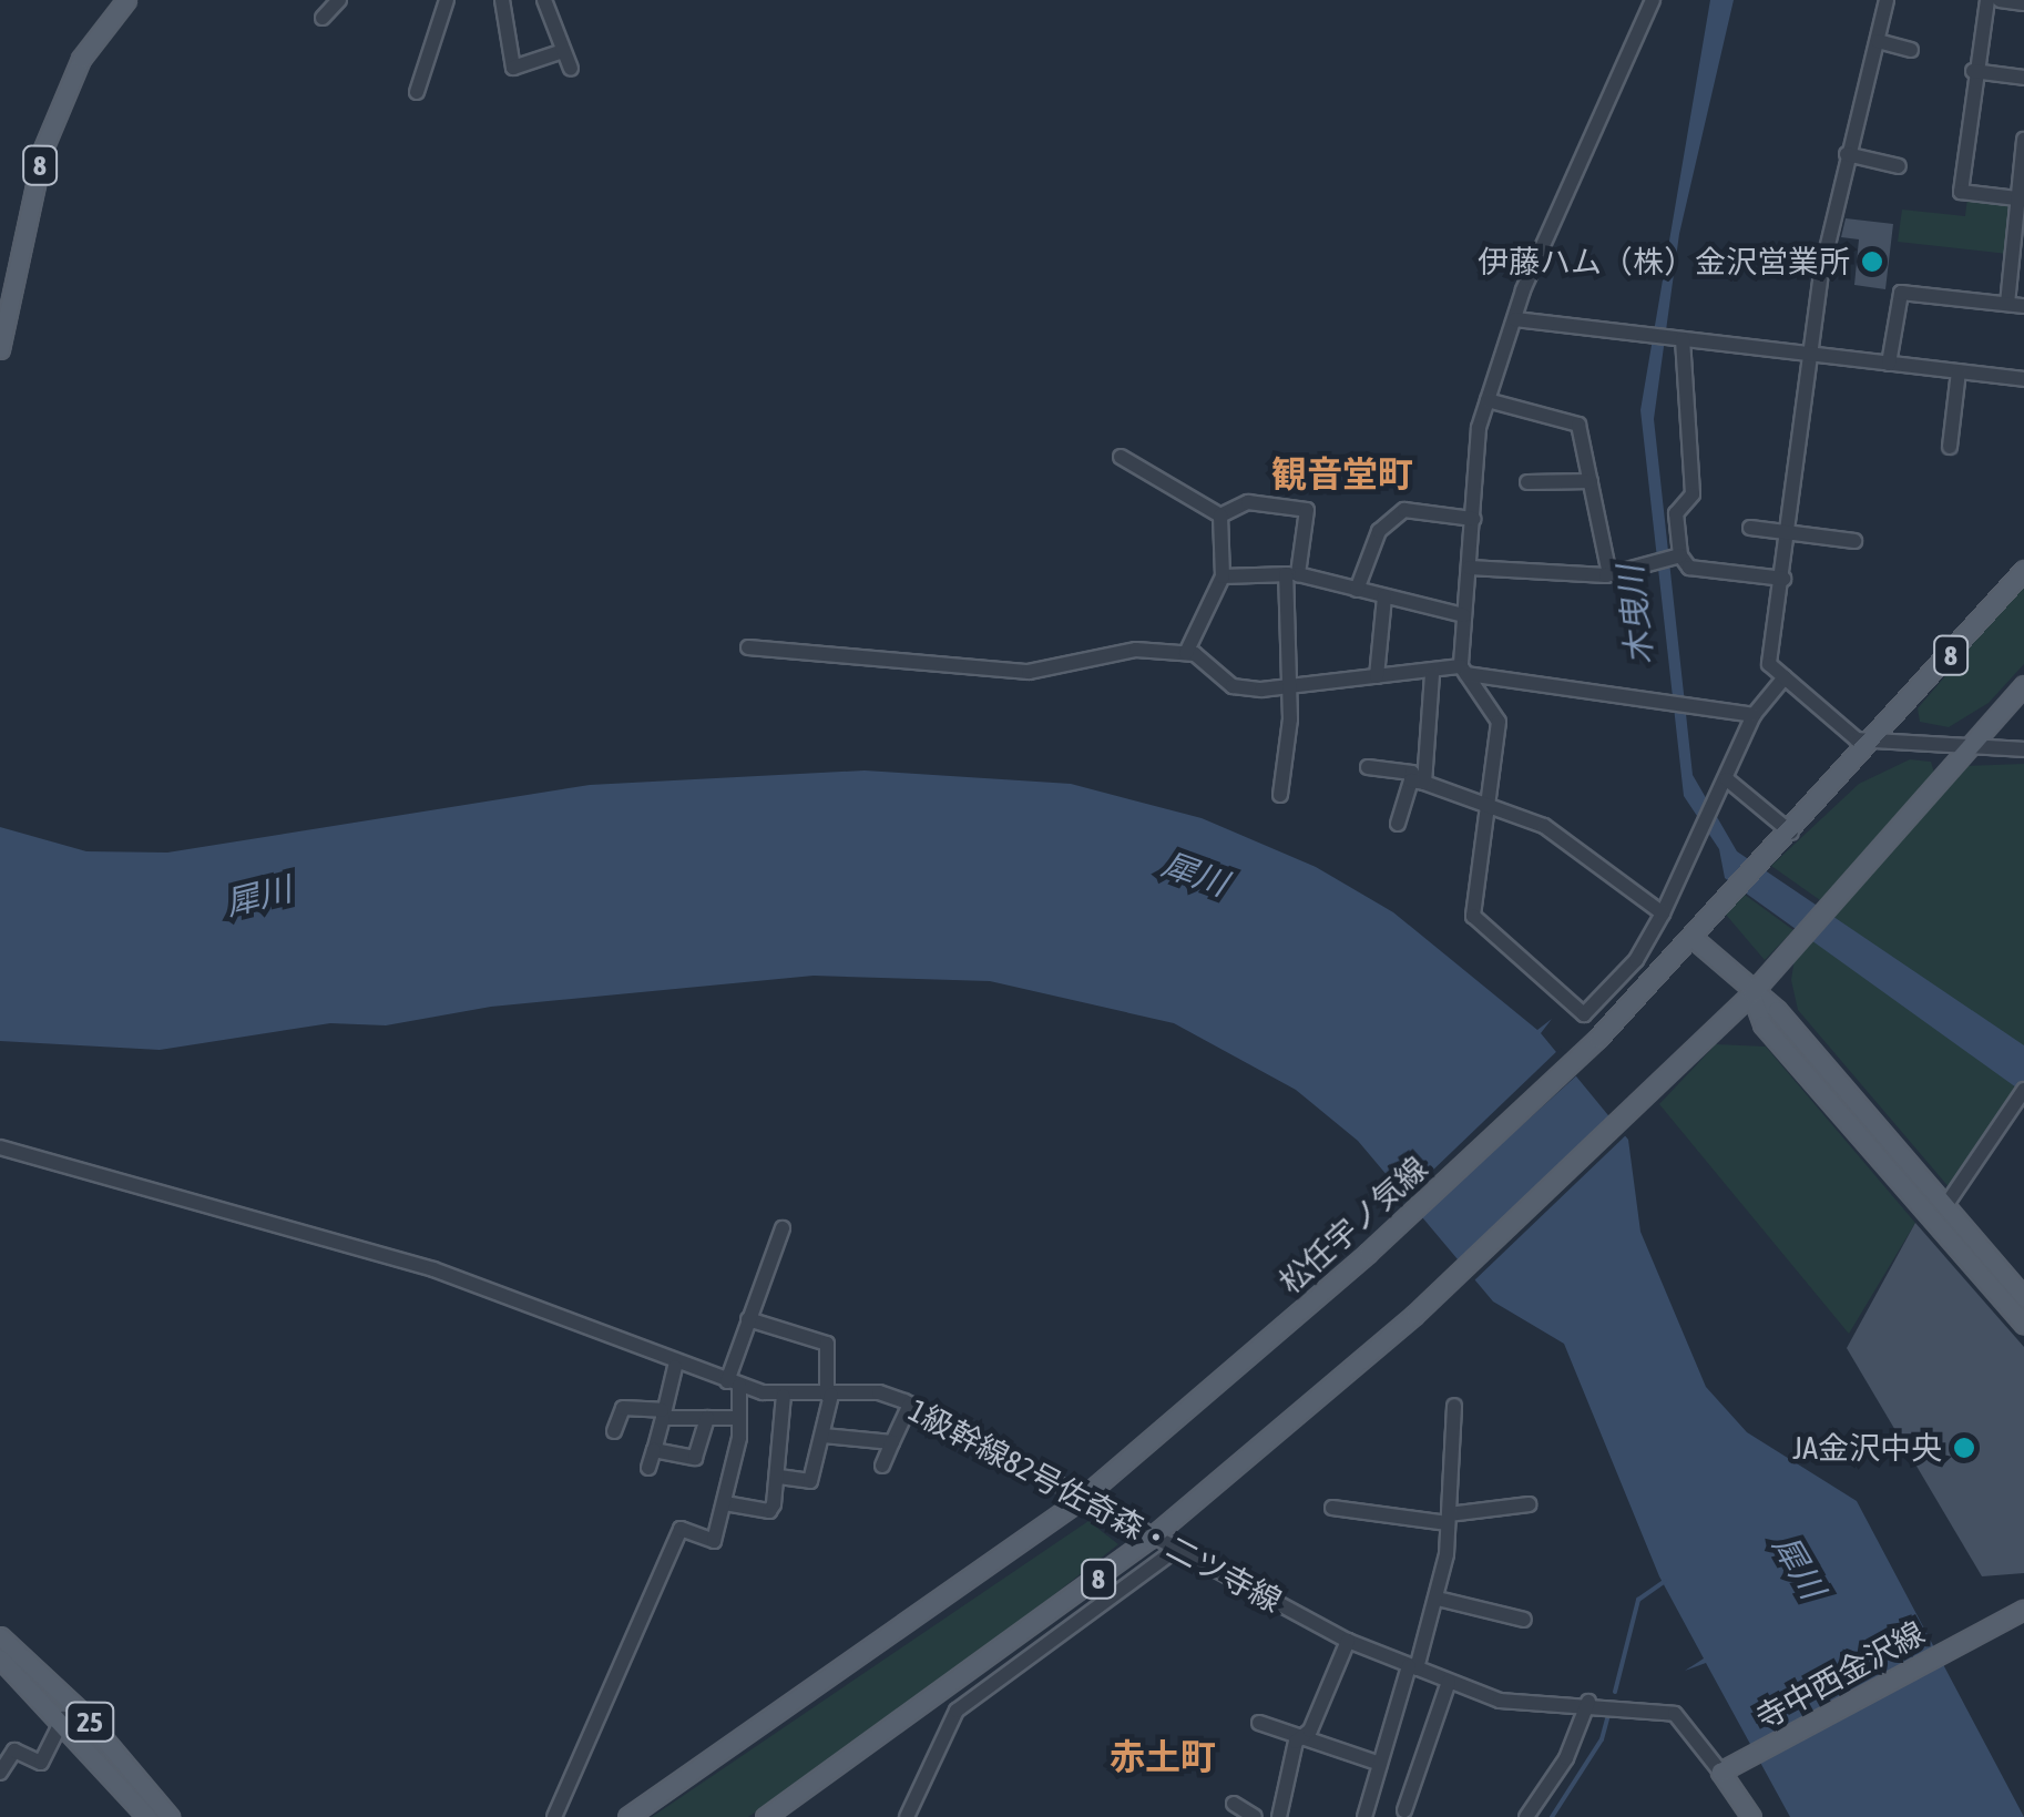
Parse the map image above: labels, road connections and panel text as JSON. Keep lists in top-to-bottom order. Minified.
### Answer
{"streets":{"main road":["8","松任宇ノ気線","寺中西金沢線","25"],"street":["1級幹線82号佐奇森・二ツ寺線"]},"crossings":[["8","1級幹線82号佐奇森・二ツ寺線"],["松任宇ノ気線","1級幹線82号佐奇森・二ツ寺線"],["1級幹線82号佐奇森・二ツ寺線","寺中西金沢線"]],"districts":["観音堂町","赤土町"],"water":["木曳川","犀川"],"places":["伊藤ハム（株）金沢営業所","JA金沢中央"]}
